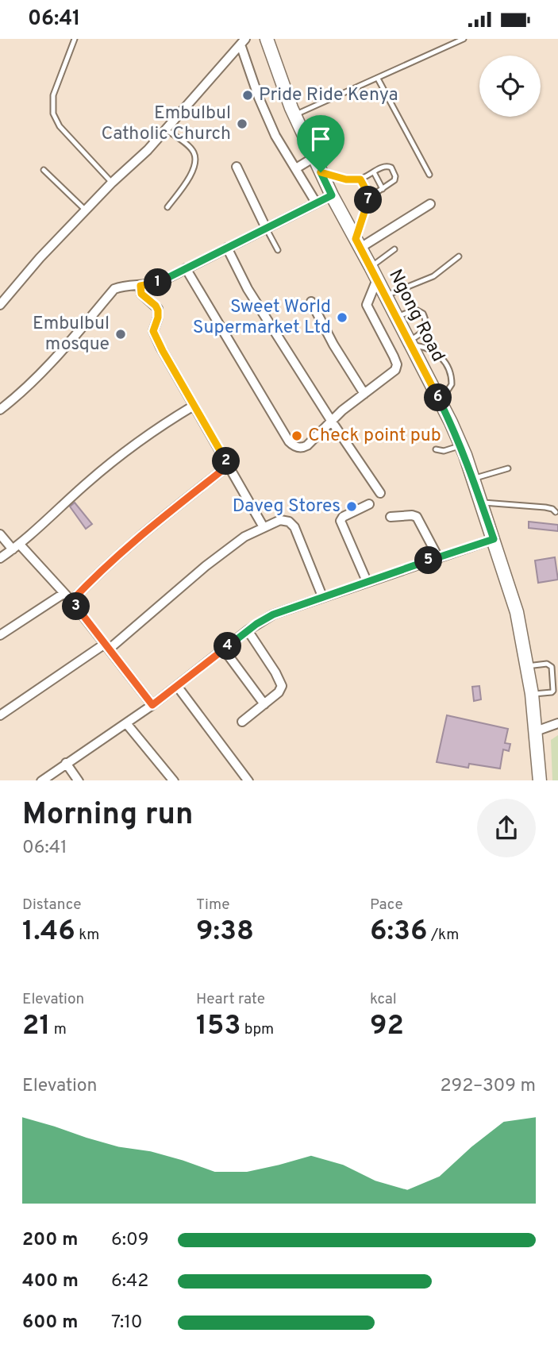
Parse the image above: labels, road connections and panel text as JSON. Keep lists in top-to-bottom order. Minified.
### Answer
{"streets":{"main road":["Ngong Road"]},"places":["Pride Ride Kenya","Embulbul Catholic Church","Sweet World Supermarket Ltd","Embulbul mosque","Check point pub","Daveg Stores"],"page":{"status":"06:41","pins":["7","1","6","2","5","3","4"],"heading":["Morning run","06:41"],"stats":[["Distance","1.46 km"],["Time","9:38"],["Pace","6:36 /km"],["Elevation","21 m"],["Heart rate","153 bpm"],["kcal","92"]],"chart":["Elevation","292–309 m"],"list":[{"name":"200 m","note":"6:09"},{"name":"400 m","note":"6:42"},{"name":"600 m","note":"7:10"}]}}
